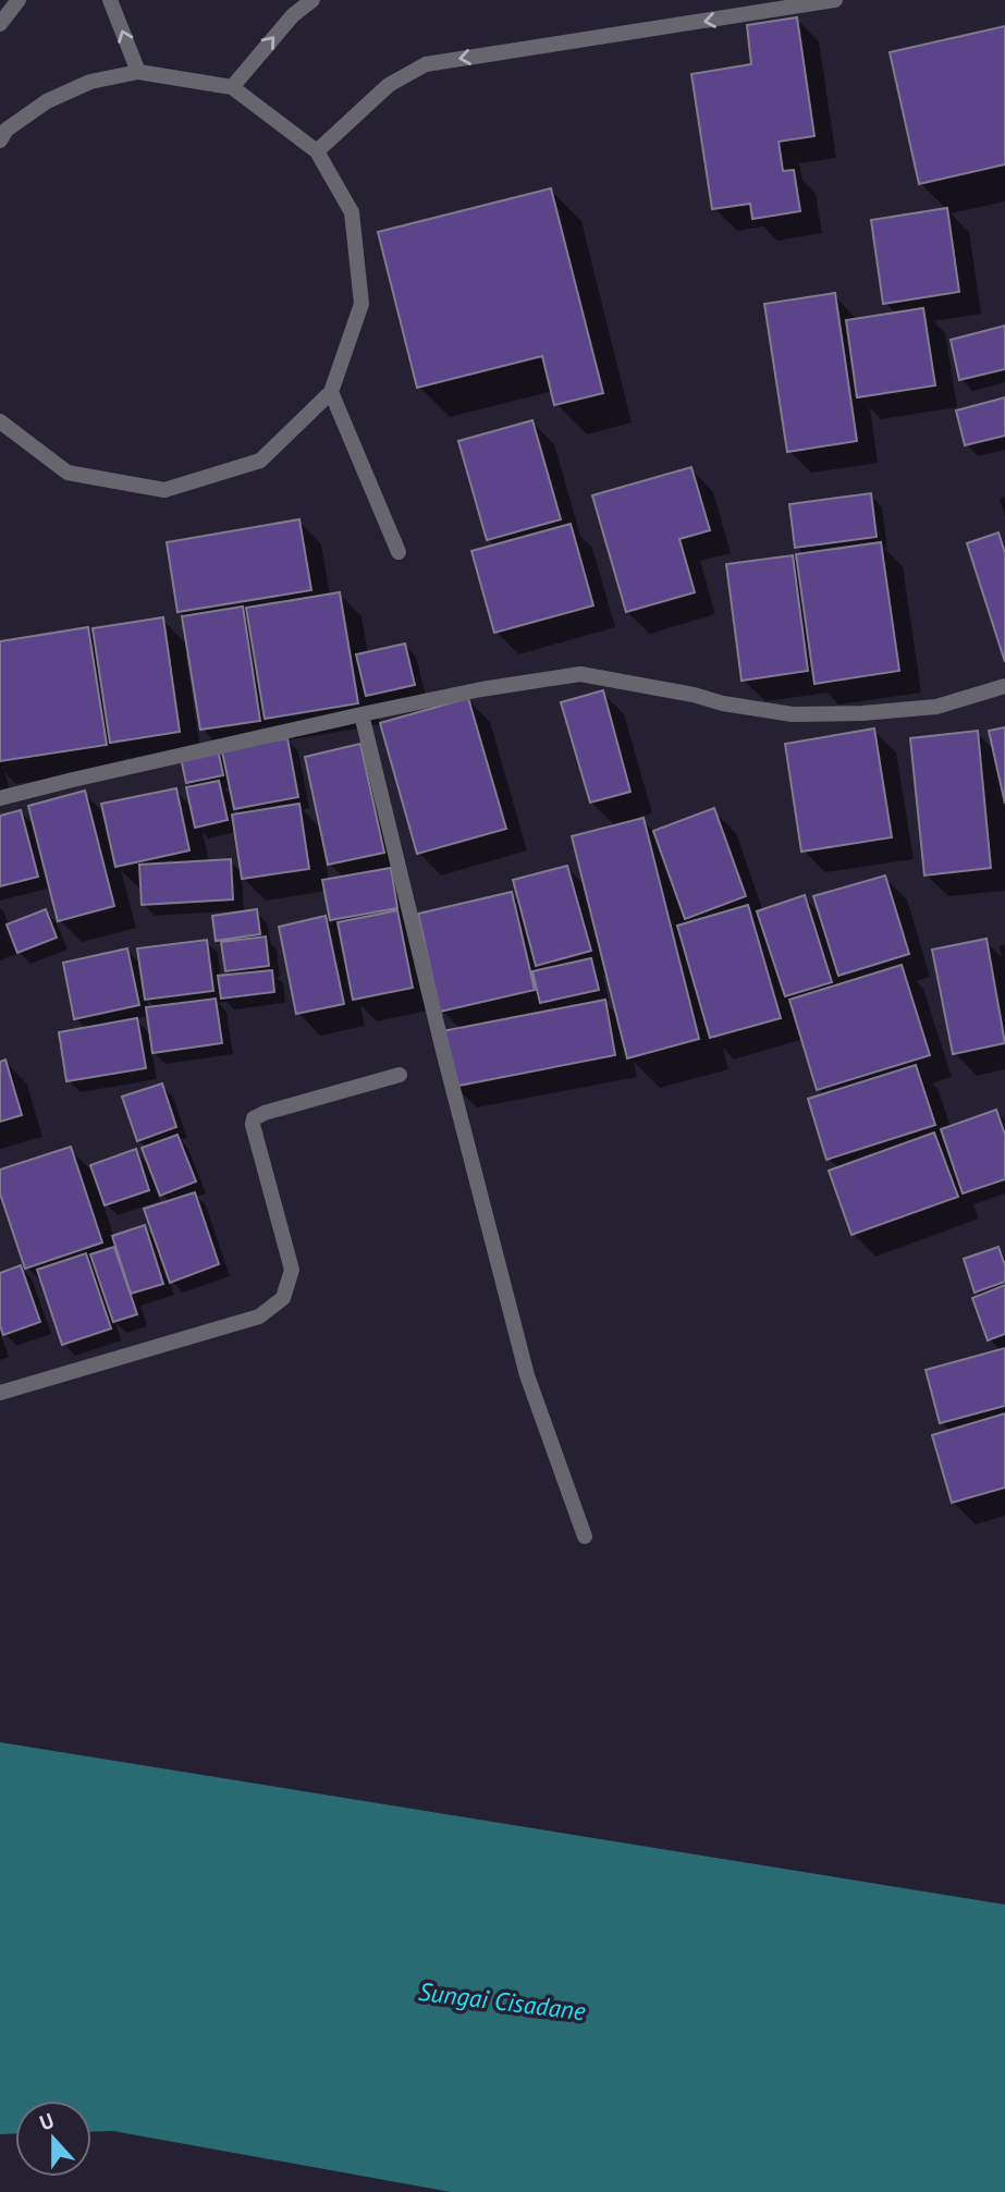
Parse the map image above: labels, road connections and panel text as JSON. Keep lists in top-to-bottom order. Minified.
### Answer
{"water":["Sungai Cisadane"],"north":"top"}
